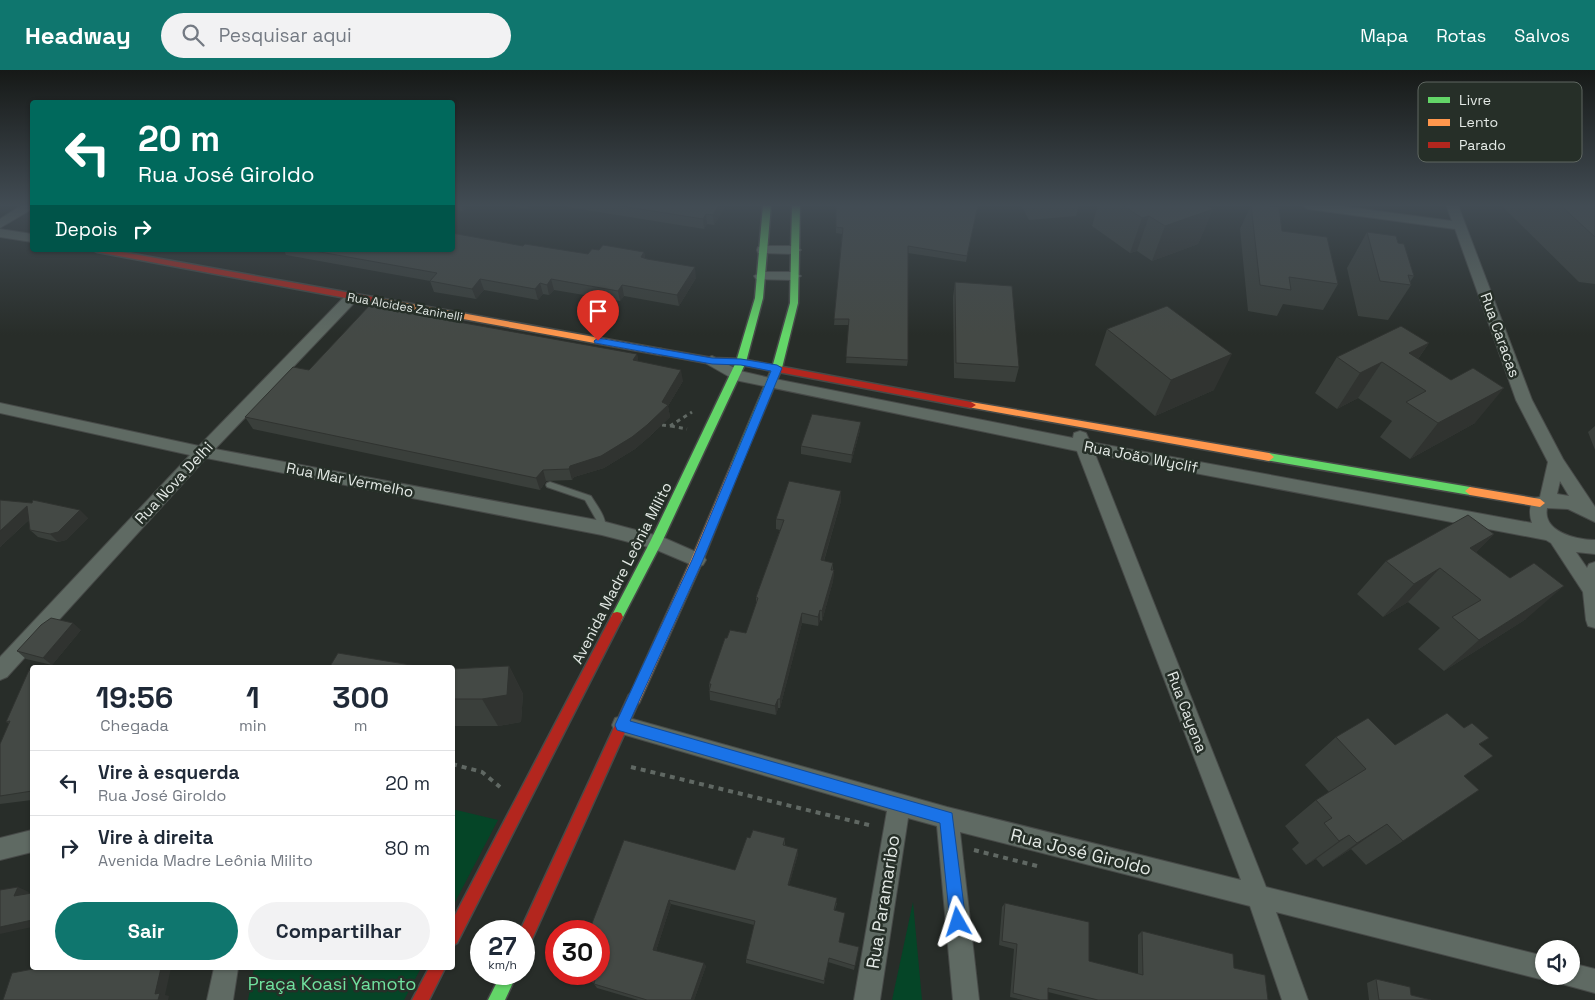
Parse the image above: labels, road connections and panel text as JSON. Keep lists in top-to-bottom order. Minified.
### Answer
{"streets":{"main road":["Rua Alcides Zaninelli","Rua João Wyclif","Avenida Madre Leônia Milito"],"street":["Rua Caracas","Rua Mar Vermelho","Rua Nova Delhi","Rua Cayena","Rua José Giroldo","Rua Paramaribo"]},"crossings":[["Rua Alcides Zaninelli","Rua João Wyclif"],["Rua Alcides Zaninelli","Rua Nova Delhi"],["Rua Alcides Zaninelli","Avenida Madre Leônia Milito"],["Rua Caracas","Rua João Wyclif"],["Rua João Wyclif","Avenida Madre Leônia Milito"],["Rua João Wyclif","Rua Cayena"],["Rua Mar Vermelho","Rua Nova Delhi"],["Rua Mar Vermelho","Avenida Madre Leônia Milito"],["Rua Cayena","Rua José Giroldo"],["Rua José Giroldo","Rua Paramaribo"]],"parks":["Praça Koasi Yamoto"],"legend":["Livre","Lento","Parado"],"page":{"header":"Headway","search":"Pesquisar aqui","nav":["Mapa","Rotas","Salvos"],"turn":["20 m","Rua José Giroldo"],"then":"Depois","eta":["19:56","Chegada","1","min","300","m"],"list":[{"name":"Vire à esquerda","note":"Rua José Giroldo","value":"20 m"},{"name":"Vire à direita","note":"Avenida Madre Leônia Milito","value":"80 m"}],"buttons":["Sair","Compartilhar"],"speed":"27 km/h","limit":"30"}}
